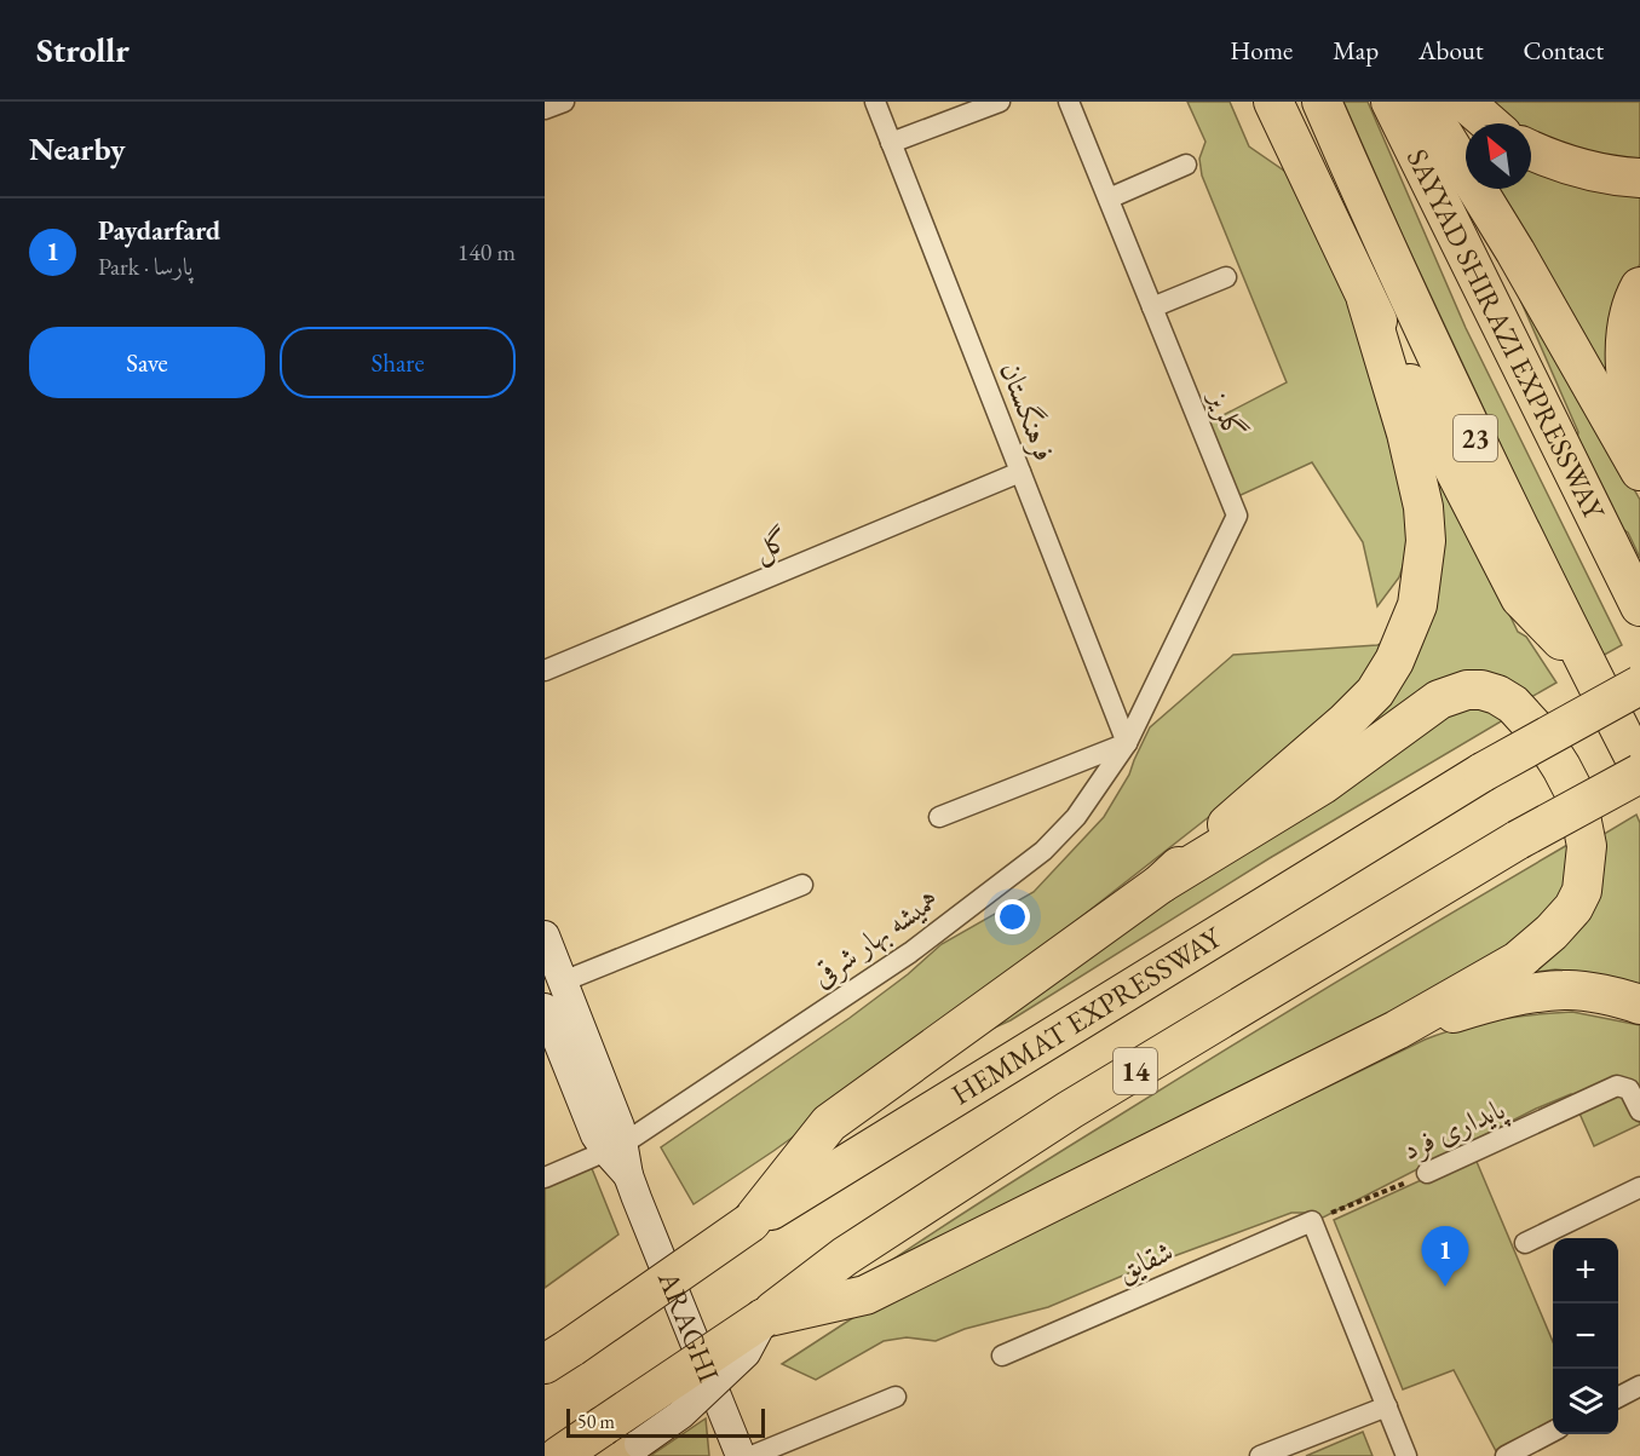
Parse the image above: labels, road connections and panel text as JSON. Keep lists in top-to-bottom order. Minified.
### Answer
{"streets":{"highway":["SAYYAD SHIRAZI EXPRESSWAY","23","HEMMAT EXPRESSWAY","14"],"main road":["ARAGHI"],"street":["فرهنگستان","گلریز","گل","همیشه بهار شرقی","پایداری فرد","شقایق"]},"crossings":[["فرهنگستان","گلریز"],["فرهنگستان","گل"],["فرهنگستان","همیشه بهار شرقی"],["گلریز","همیشه بهار شرقی"],["23","14"],["همیشه بهار شرقی","ARAGHI"],["پایداری فرد","شقایق"]],"scale_bar":"50 m","north":"top left","page":{"header":"Strollr","nav":["Home","Map","About","Contact"],"heading":"Nearby","list":[{"mark":"1","name":"Paydarfard","note":"Park · پارسا","value":"140 m"}],"buttons":["Save","Share"],"pins":"1","map_buttons":["+","−"],"scale":"50 m"}}
